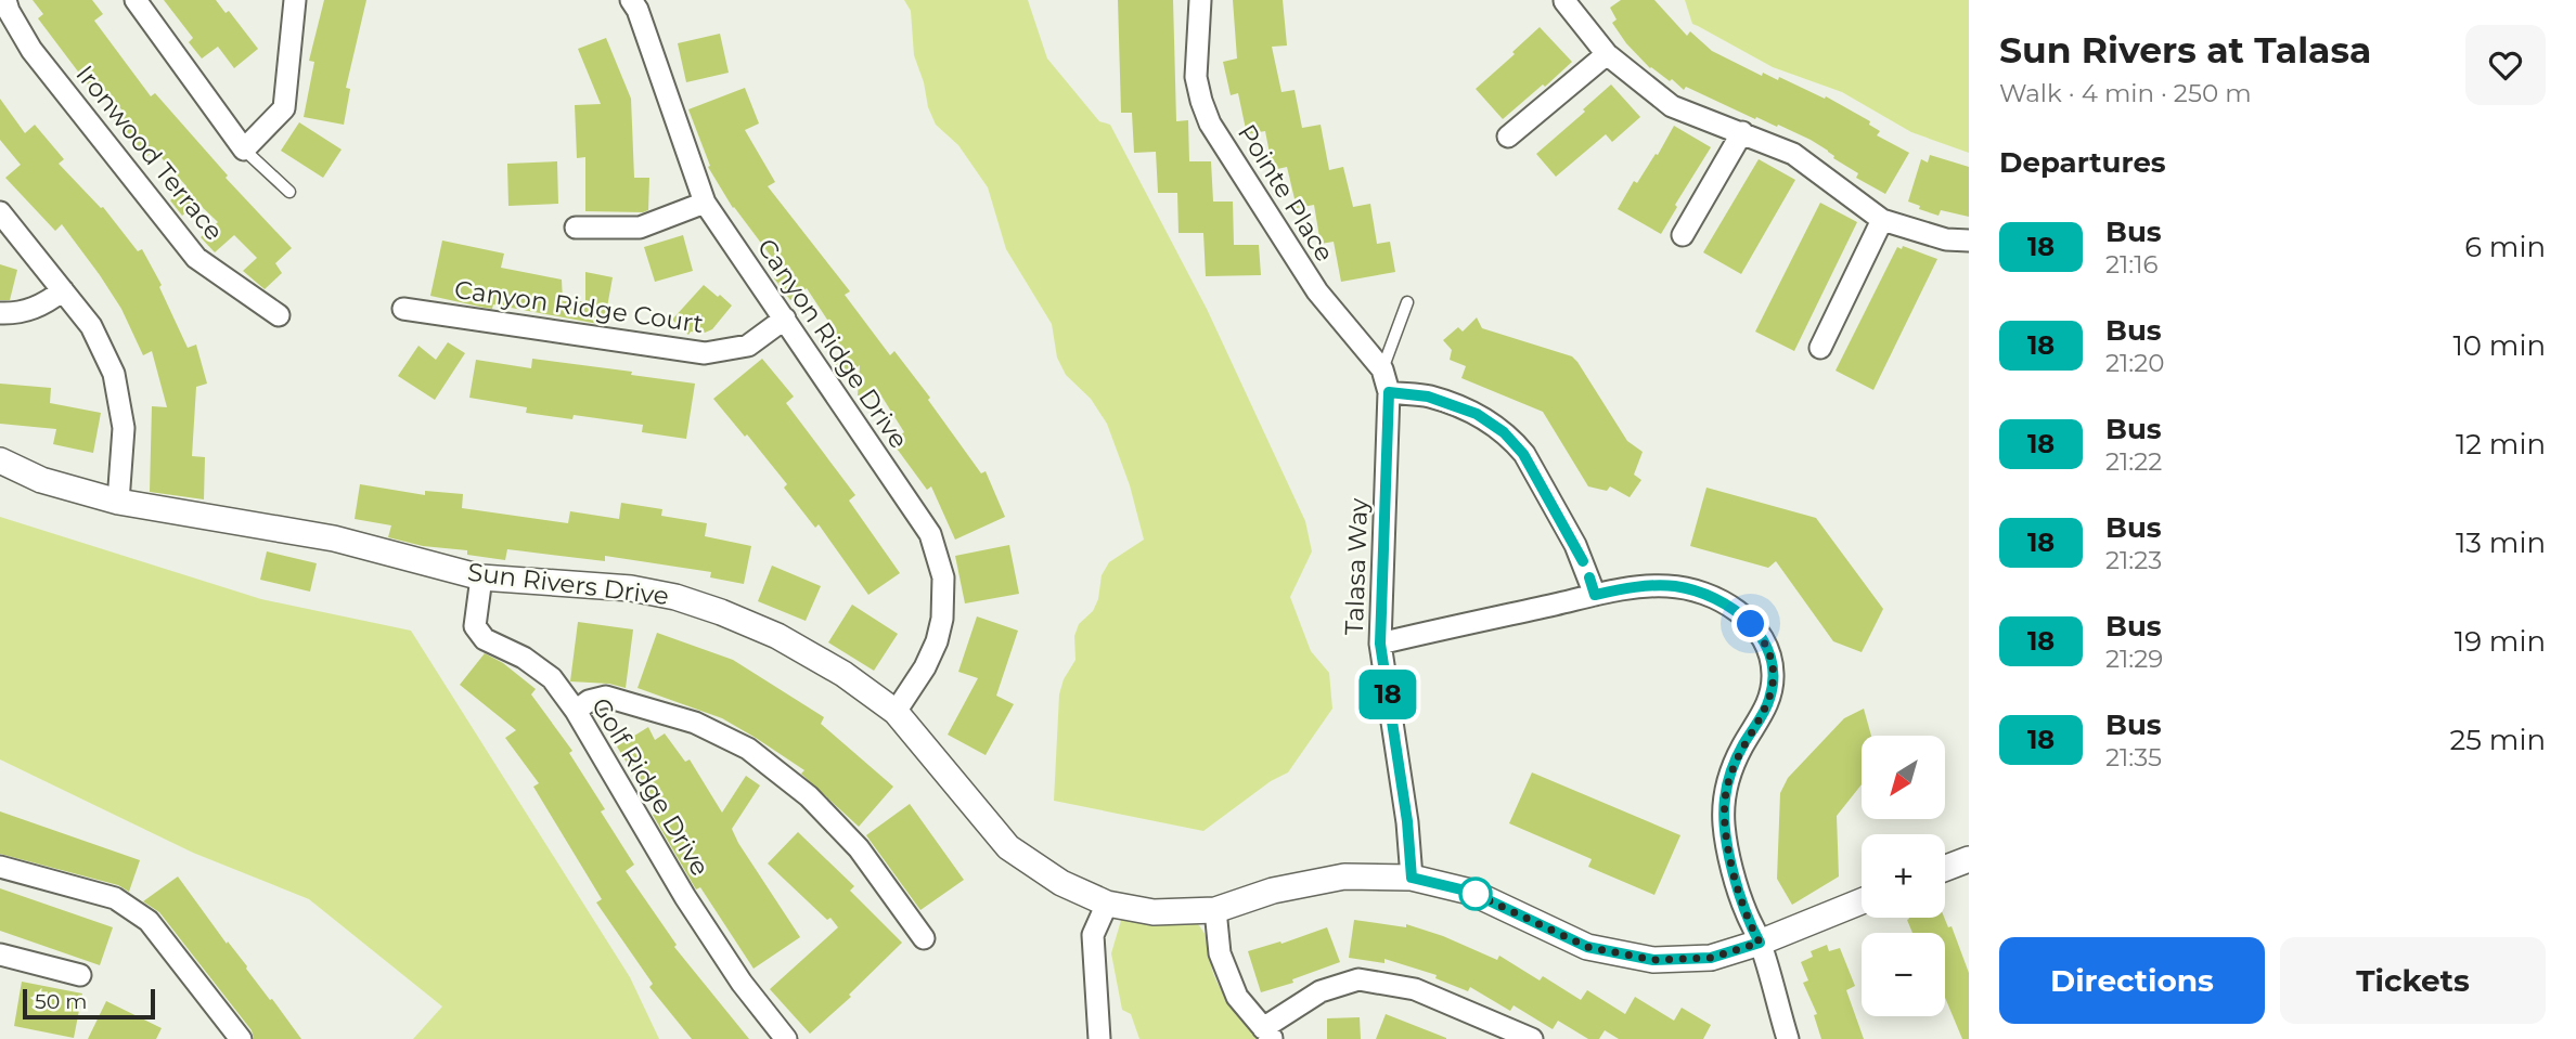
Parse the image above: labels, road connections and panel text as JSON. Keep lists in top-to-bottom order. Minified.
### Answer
{"streets":{"street":["Ironwood Terrace","Pointe Place","Canyon Ridge Court","Canyon Ridge Drive","Talasa Way","Sun Rivers Drive","Golf Ridge Drive"]},"crossings":[["Pointe Place","Talasa Way"],["Canyon Ridge Court","Canyon Ridge Drive"],["Canyon Ridge Drive","Sun Rivers Drive"],["Talasa Way","Sun Rivers Drive"],["Sun Rivers Drive","Golf Ridge Drive"]],"lines":["bus line 18"],"scale_bar":"50 m","north":"bottom left","page":{"on_map":"18","heading":[["Sun Rivers at Talasa","Walk · 4 min · 250 m"],"Departures"],"list":[{"mark":"18","name":"Bus","note":"21:16","value":"6 min"},{"mark":"18","name":"Bus","note":"21:20","value":"10 min"},{"mark":"18","name":"Bus","note":"21:22","value":"12 min"},{"mark":"18","name":"Bus","note":"21:23","value":"13 min"},{"mark":"18","name":"Bus","note":"21:29","value":"19 min"},{"mark":"18","name":"Bus","note":"21:35","value":"25 min"}],"map_buttons":["+","−"],"buttons":["Directions","Tickets"],"scale":"50 m"}}
